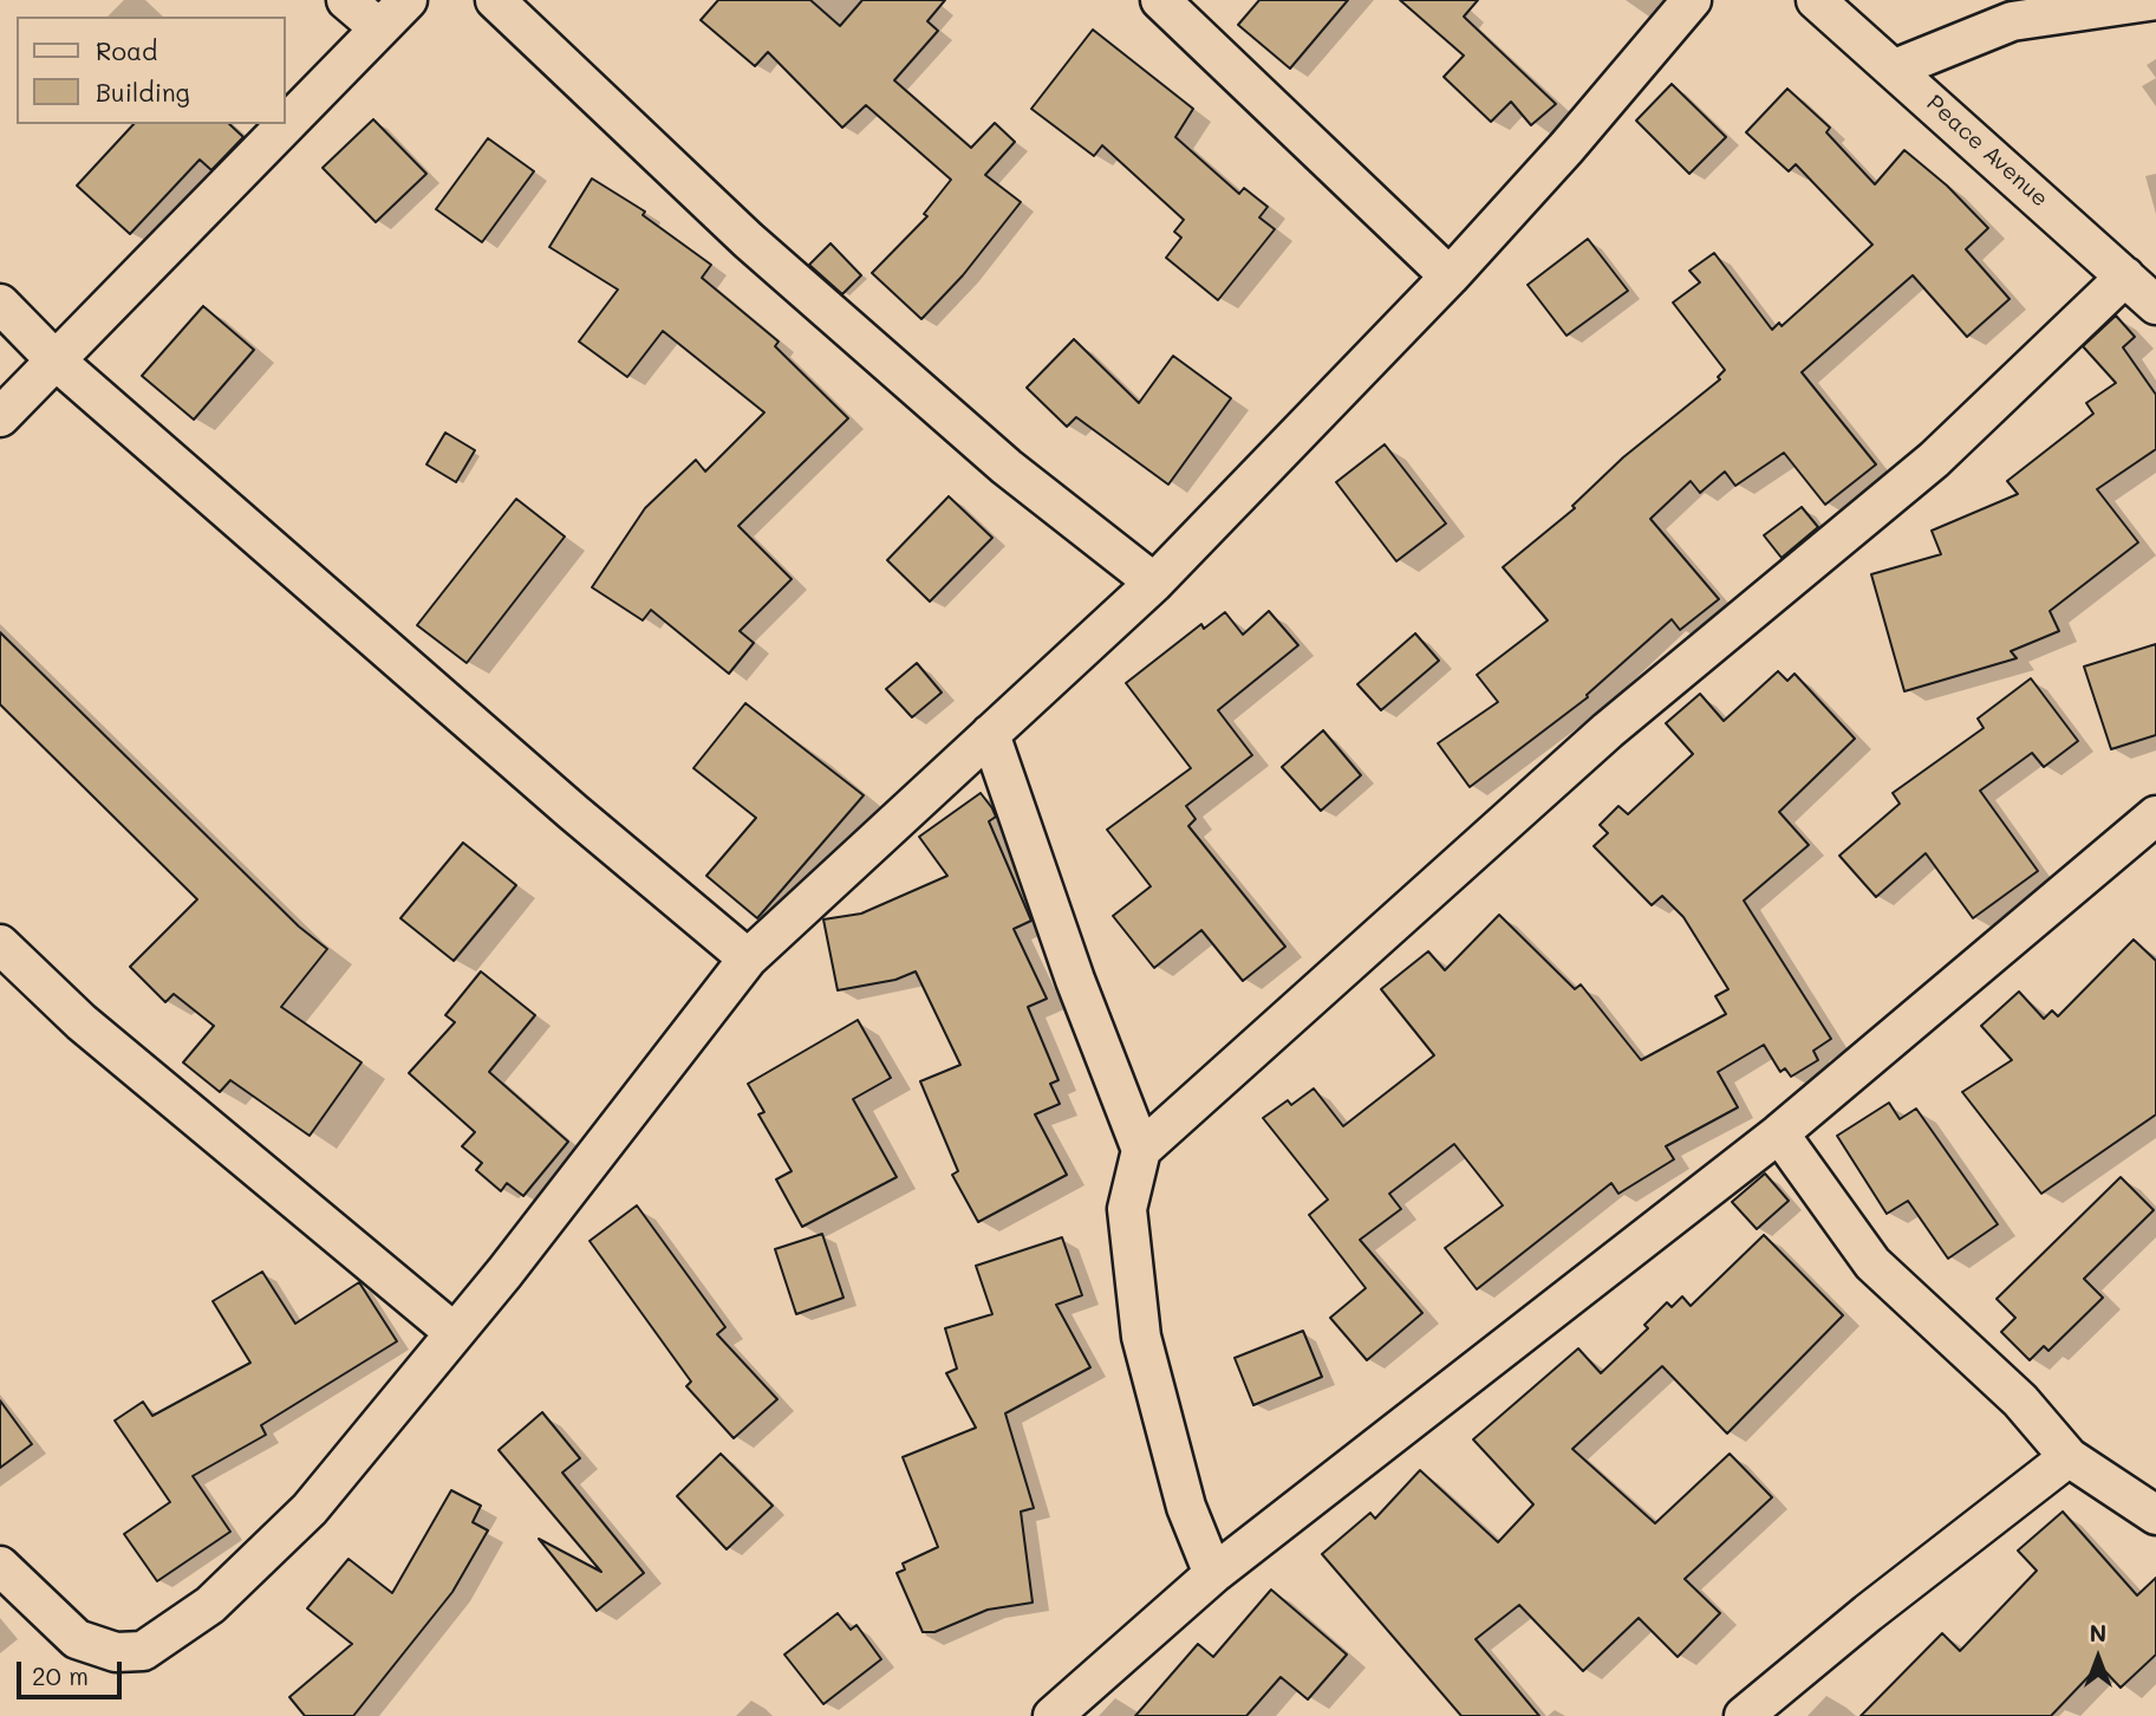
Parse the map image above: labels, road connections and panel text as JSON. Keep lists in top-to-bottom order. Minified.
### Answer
{"streets":{"street":["Peace Avenue"]},"legend":["Road","Building"],"scale_bar":"20 m","north":"top"}
